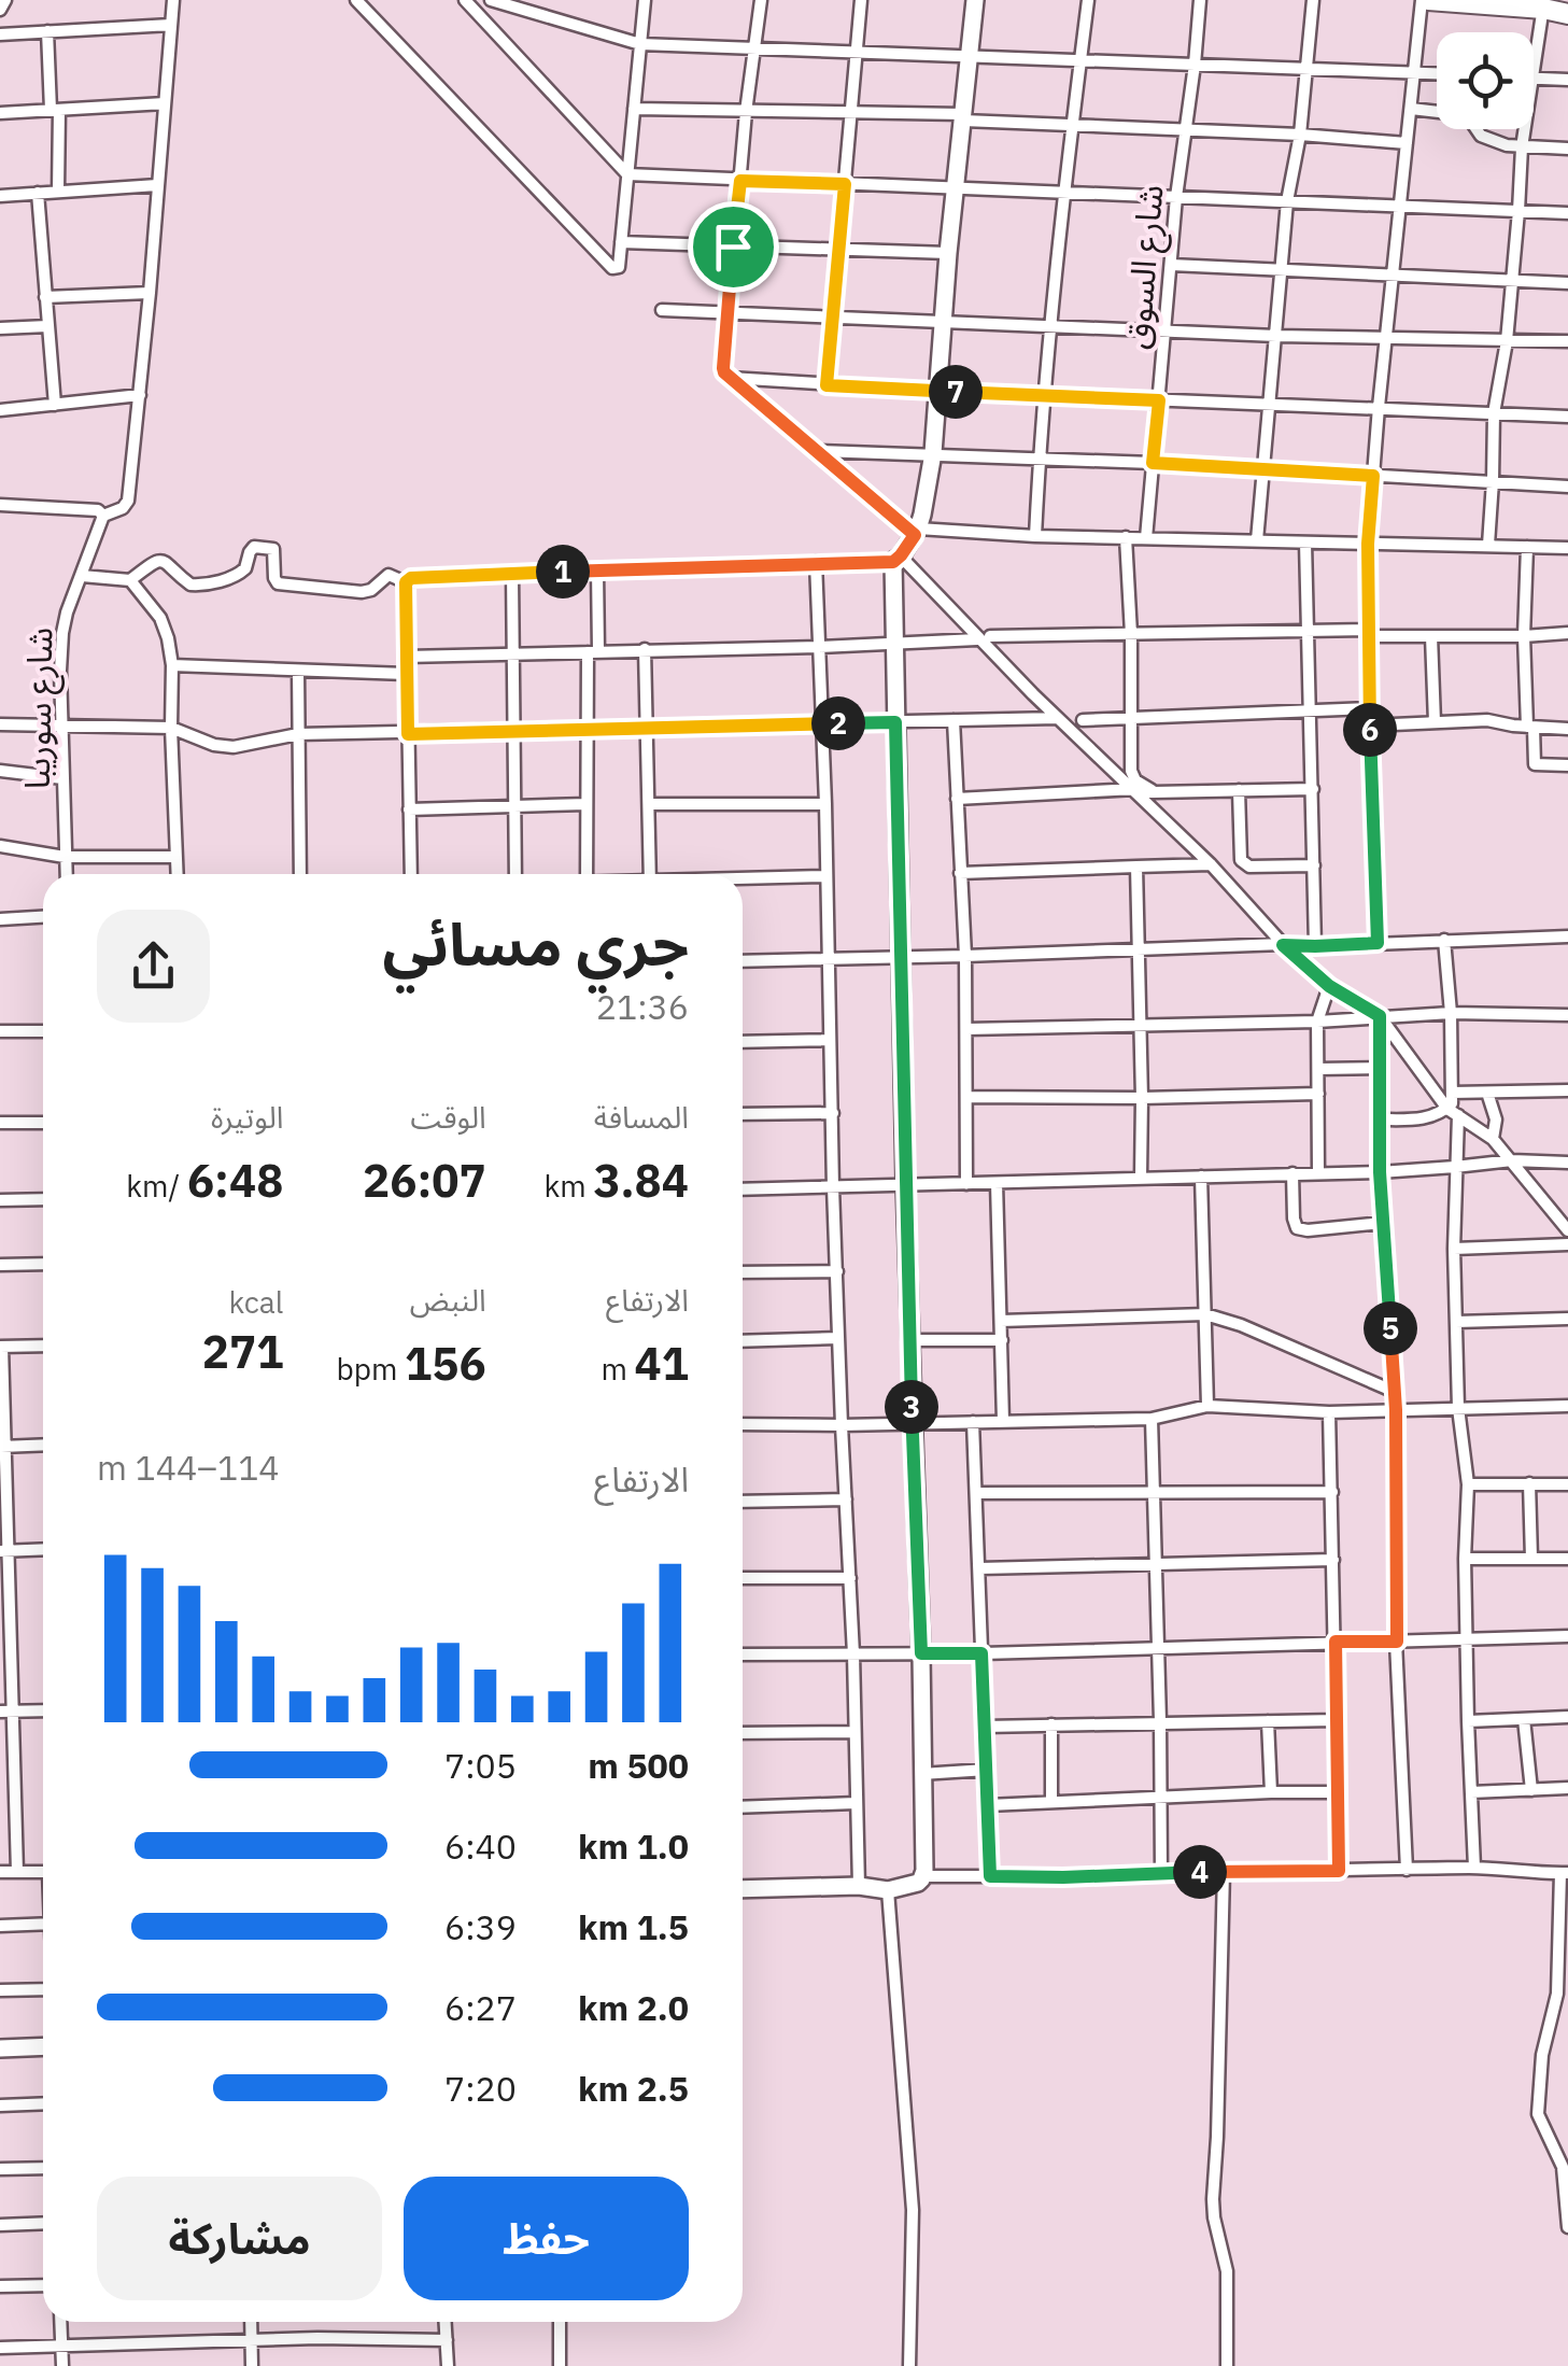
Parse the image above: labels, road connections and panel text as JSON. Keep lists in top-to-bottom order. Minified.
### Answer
{"streets":{"street":["شارع السوق","شارع سوريبا"]},"page":{"pins":["7","1","2","6","5","3","4"],"heading":["جري مسائي","21:36"],"stats":[["المسافة","3.84 km"],["الوقت","26:07"],["الوتيرة","6:48 /km"],["الارتفاع","41 m"],["النبض","156 bpm"],["kcal","271"]],"chart":["الارتفاع","114–144 m"],"list":[{"name":"500 m","note":"7:05"},{"name":"1.0 km","note":"6:40"},{"name":"1.5 km","note":"6:39"},{"name":"2.0 km","note":"6:27"},{"name":"2.5 km","note":"7:20"}],"buttons":["حفظ","مشاركة"]}}
